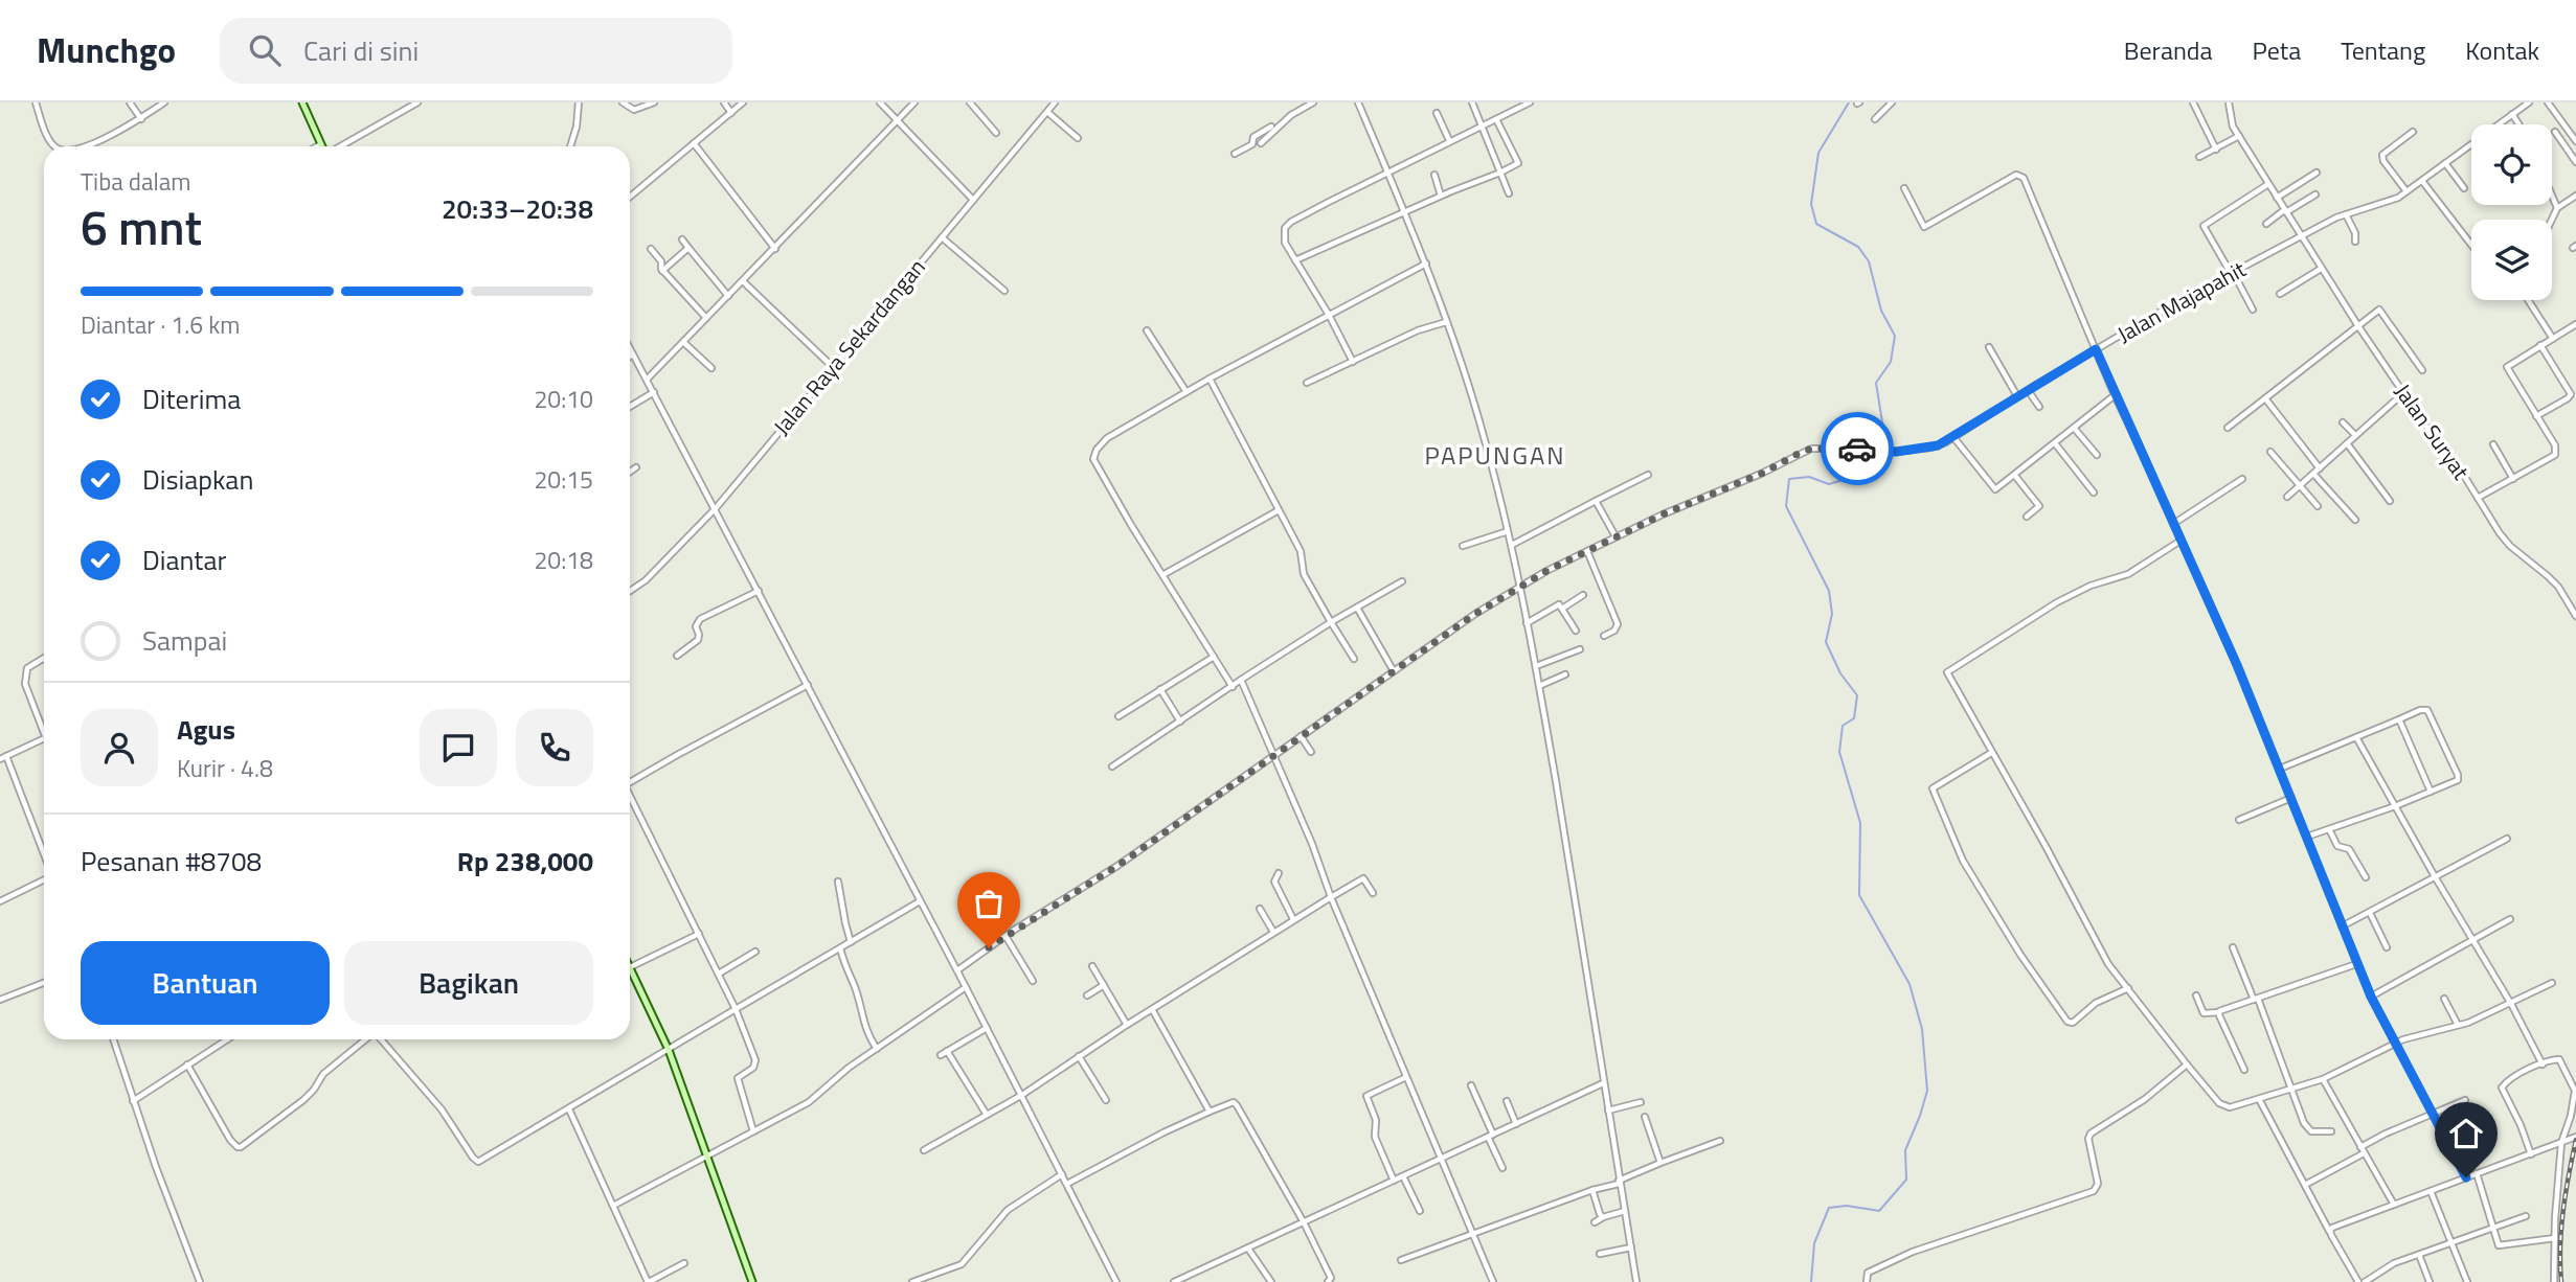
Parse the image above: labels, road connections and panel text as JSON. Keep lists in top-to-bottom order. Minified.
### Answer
{"streets":{"street":["Jalan Majapahit","Jalan Raya Sekardangan","Jalan Suryat"]},"crossings":[["Jalan Majapahit","Jalan Suryat"]],"districts":["PAPUNGAN"],"page":{"header":"Munchgo","search":"Cari di sini","nav":["Beranda","Peta","Tentang","Kontak"],"heading":["6 mnt","Tiba dalam","20:33–20:38"],"panel":["Agus","Kurir · 4.8","Pesanan #8708","Rp 238,000"],"bar":"Diantar · 1.6 km","list":[["Diterima","20:10"],["Disiapkan","20:15"],["Diantar","20:18"],"Sampai"],"buttons":["Bantuan","Bagikan"]}}
